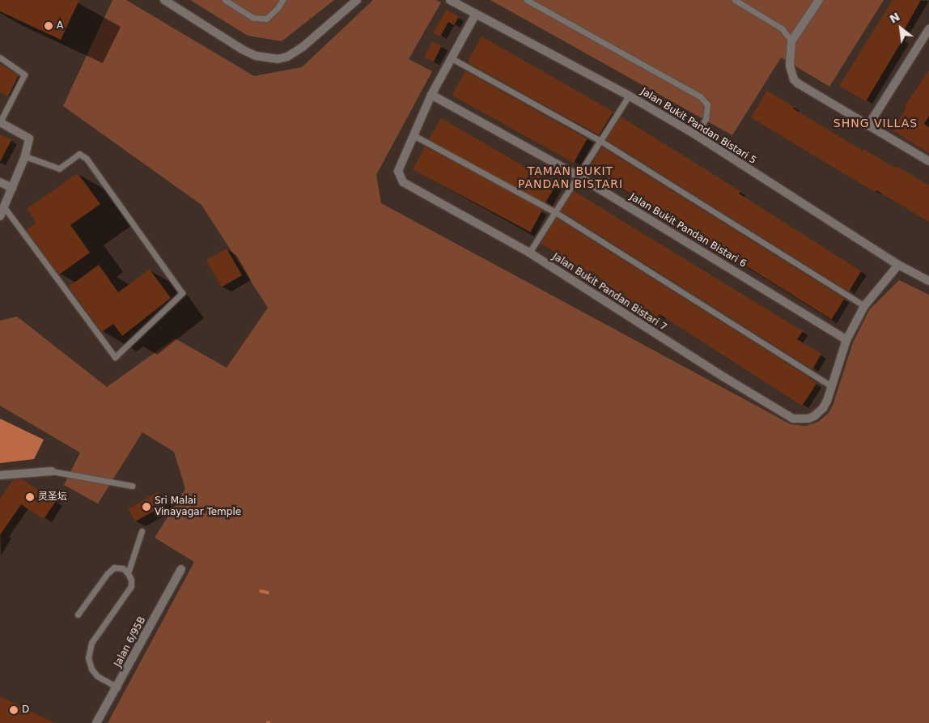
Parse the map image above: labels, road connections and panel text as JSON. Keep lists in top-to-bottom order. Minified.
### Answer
{"streets":{"street":["Jalan Bukit Pandan Bistari 5","Jalan Bukit Pandan Bistari 6","Jalan Bukit Pandan Bistari 7","Jalan 6/95B"]},"crossings":[["Jalan Bukit Pandan Bistari 5","Jalan Bukit Pandan Bistari 7"],["Jalan Bukit Pandan Bistari 6","Jalan Bukit Pandan Bistari 7"]],"districts":["SHNG VILLAS","TAMAN BUKIT PANDAN BISTARI"],"places":["A","灵圣坛","Sri Malai Vinayagar Temple","D"],"north":"top left"}
